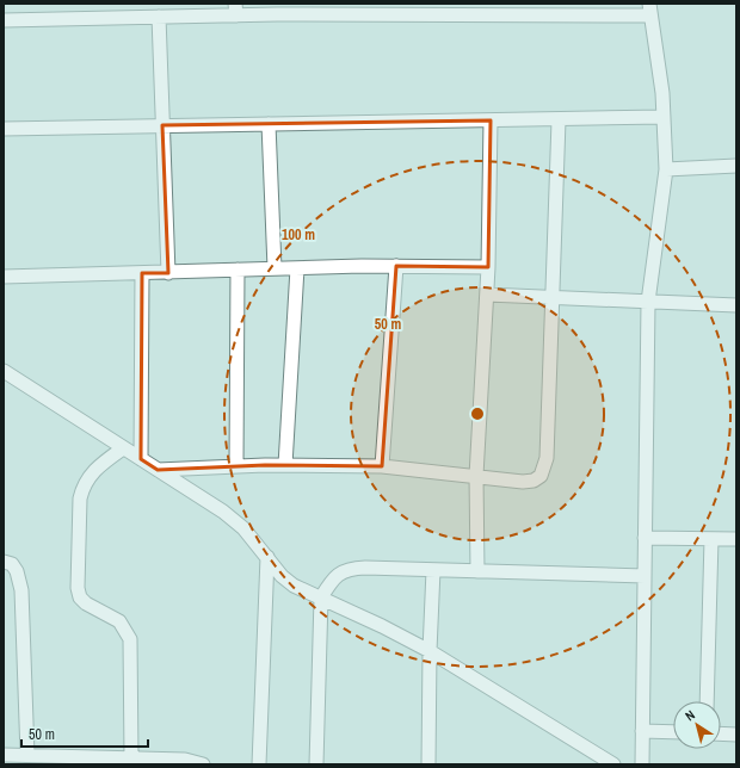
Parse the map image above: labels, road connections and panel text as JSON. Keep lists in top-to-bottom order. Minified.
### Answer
{"scale_bar":"50 m","north":"top left","rings":["100 m","50 m"]}
